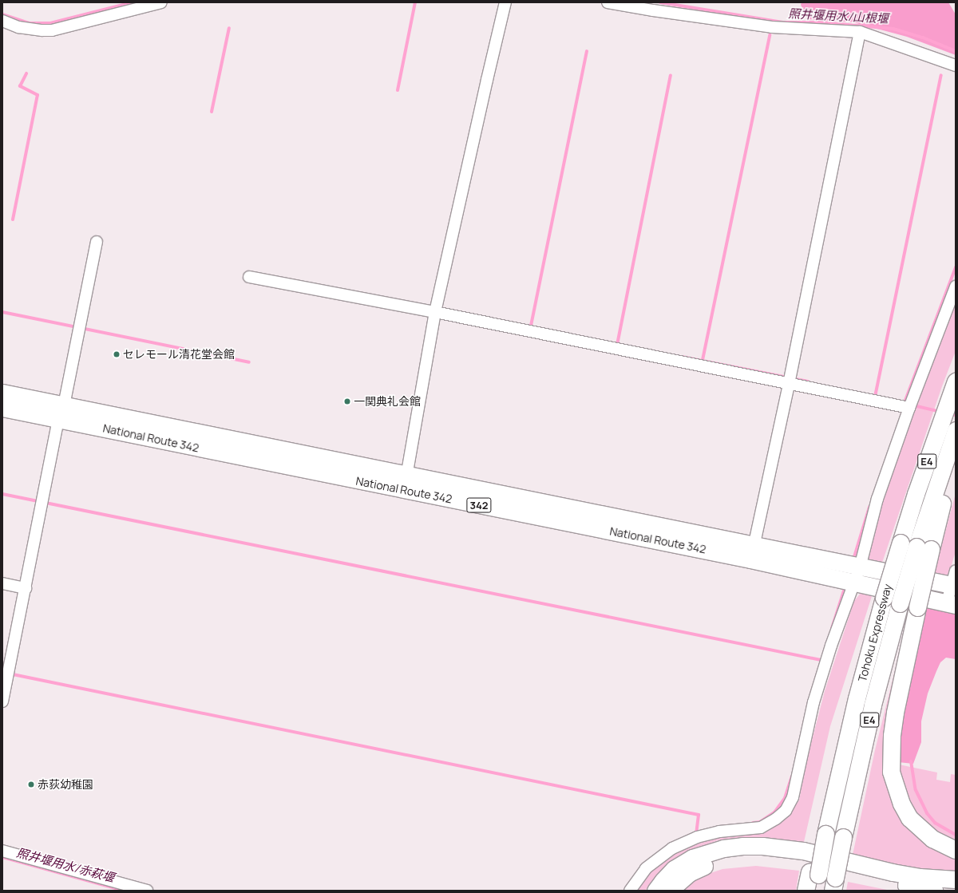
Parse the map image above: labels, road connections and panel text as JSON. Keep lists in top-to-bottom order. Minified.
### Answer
{"streets":{"highway":["National Route 342","E4","342","Tohoku Expressway"]},"water":["照井堰用水/山根堰","照井堰用水/赤萩堰"],"places":["セレモール清花堂会館","一関典礼会館","赤荻幼稚園"]}
